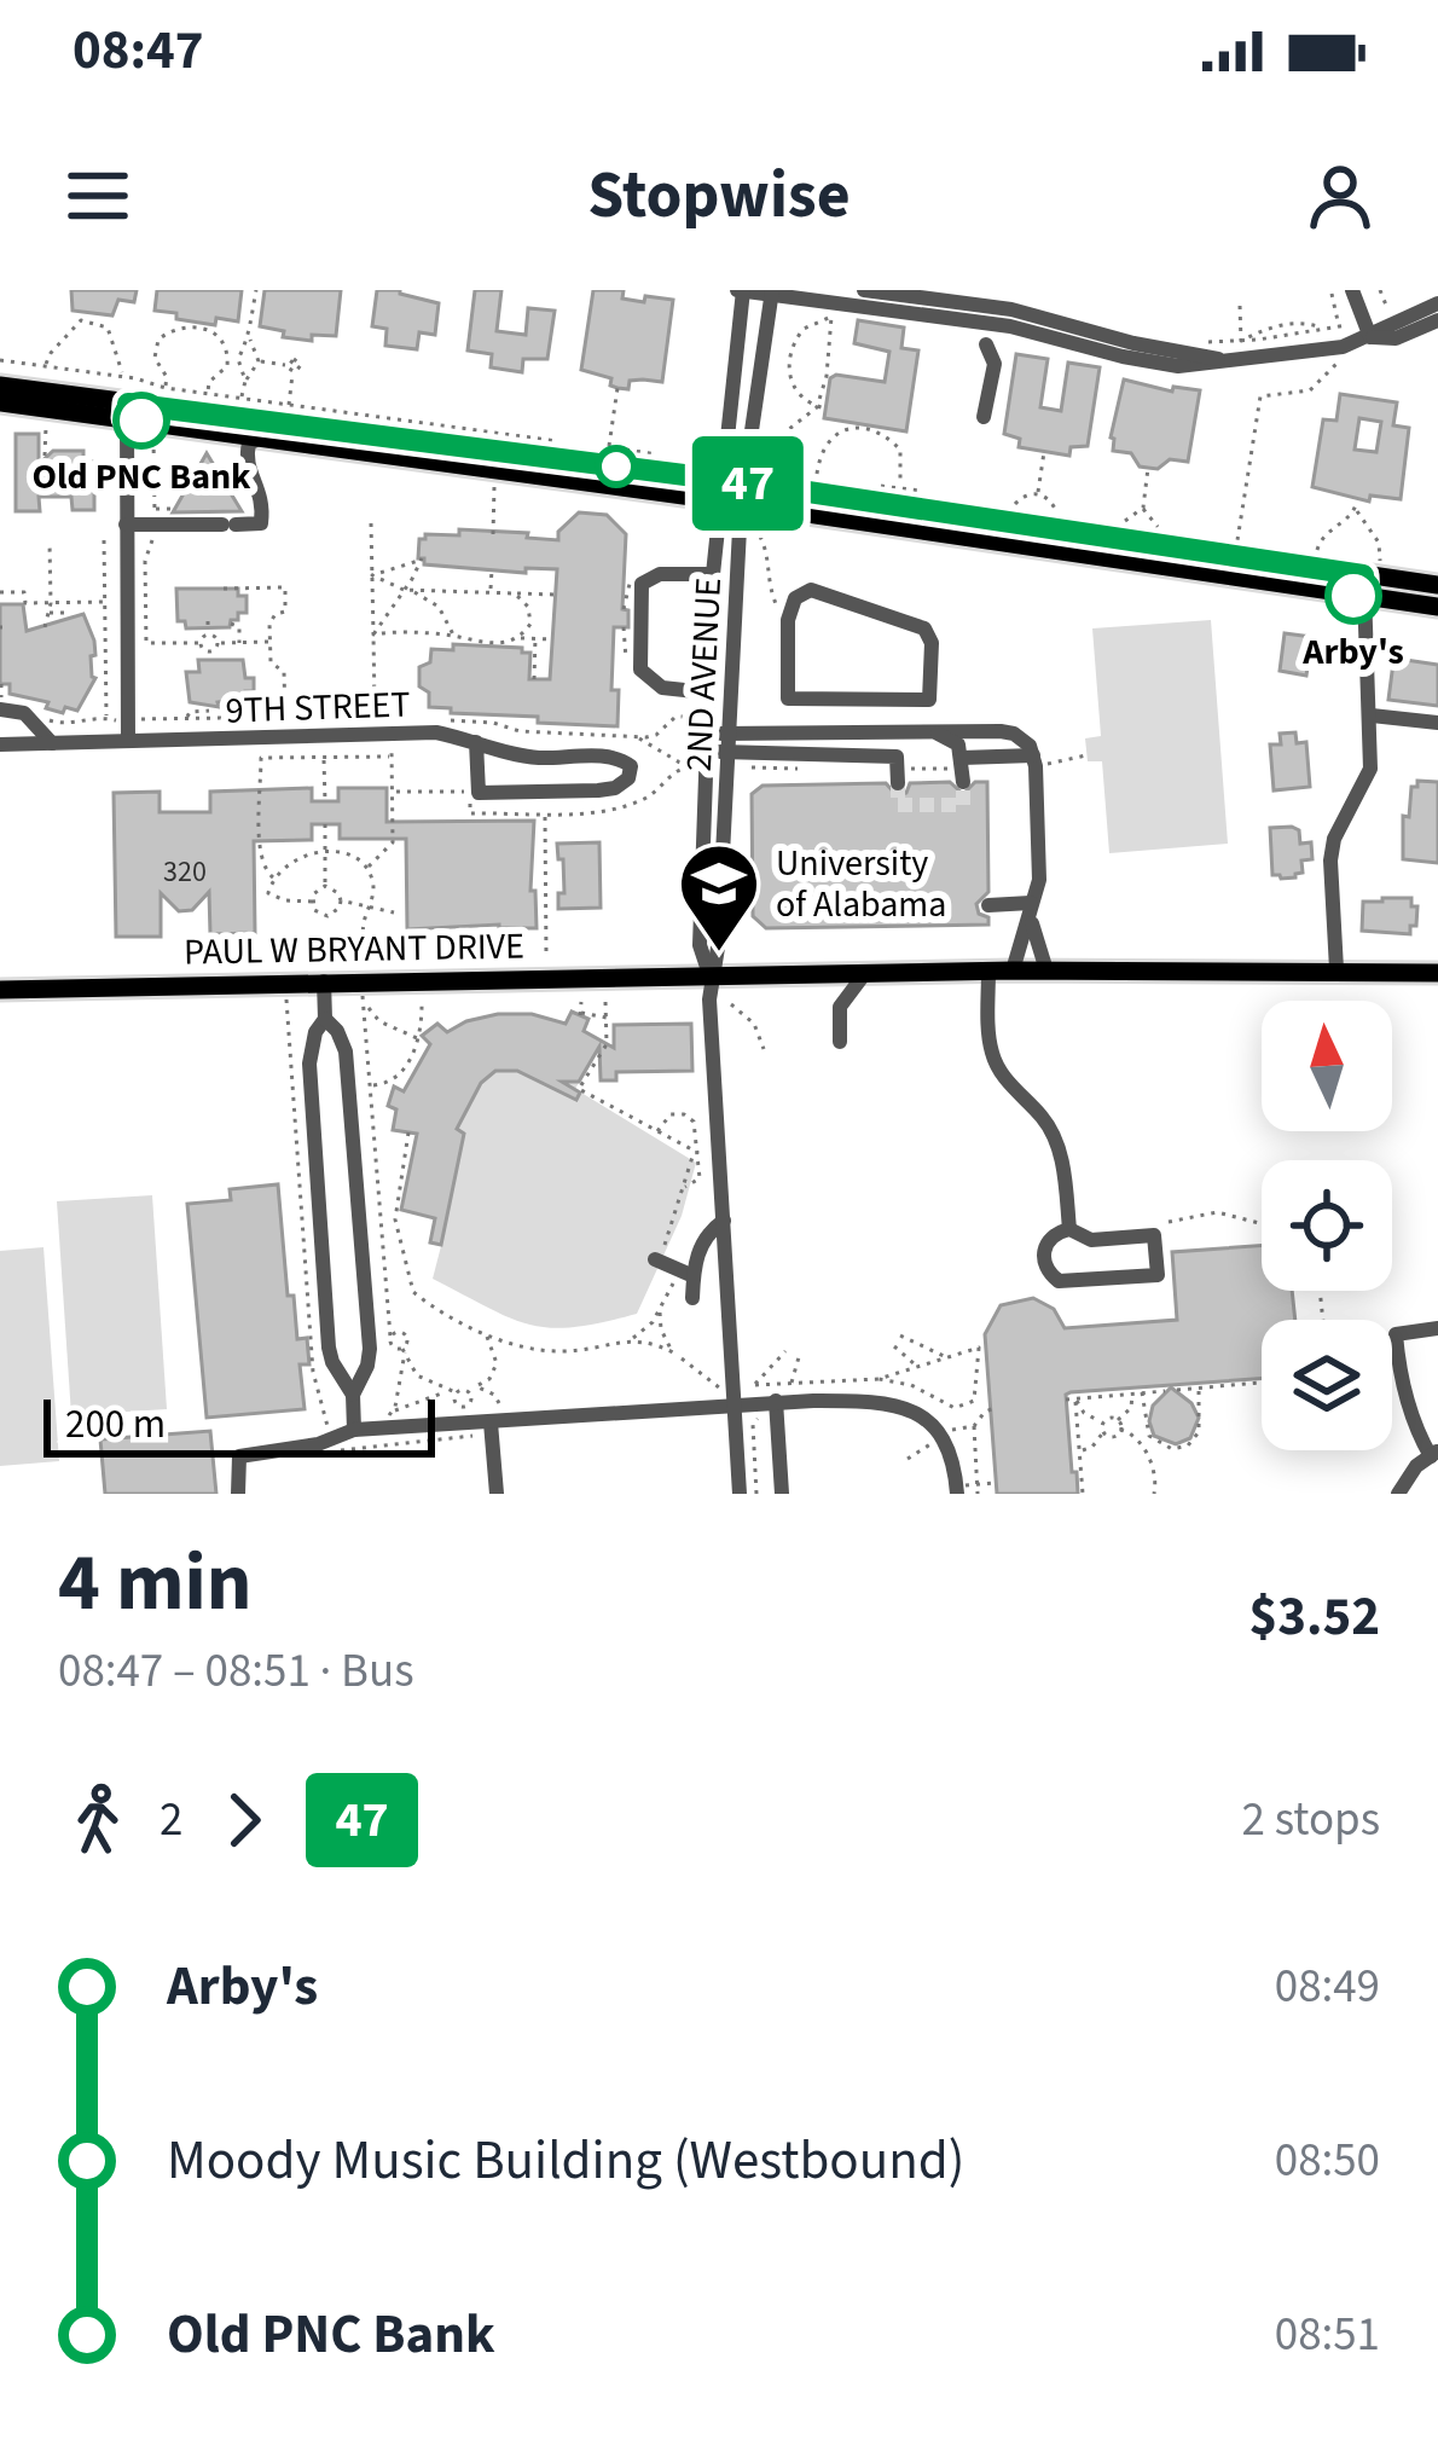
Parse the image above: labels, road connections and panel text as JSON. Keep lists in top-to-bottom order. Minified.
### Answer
{"streets":{"main road":["PAUL W BRYANT DRIVE"],"street":["2ND AVENUE","9TH STREET"]},"crossings":[["2ND AVENUE","PAUL W BRYANT DRIVE"]],"places":{"other":["Old PNC Bank","Arby's"],"school or university":["University of Alabama"]},"lines":["bus line 47"],"house_numbers":["320"],"scale_bar":"200 m","north":"top","page":{"status":"08:47","header":"Stopwise","on_map":"47","scale":"200 m","heading":["4 min","08:47 – 08:51 · Bus","$3.52"],"legs":["2","47","2 stops"],"list":[{"name":"Arby's","value":"08:49"},{"name":"Moody Music Building (Westbound)","value":"08:50"},{"name":"Old PNC Bank","value":"08:51"}]}}
